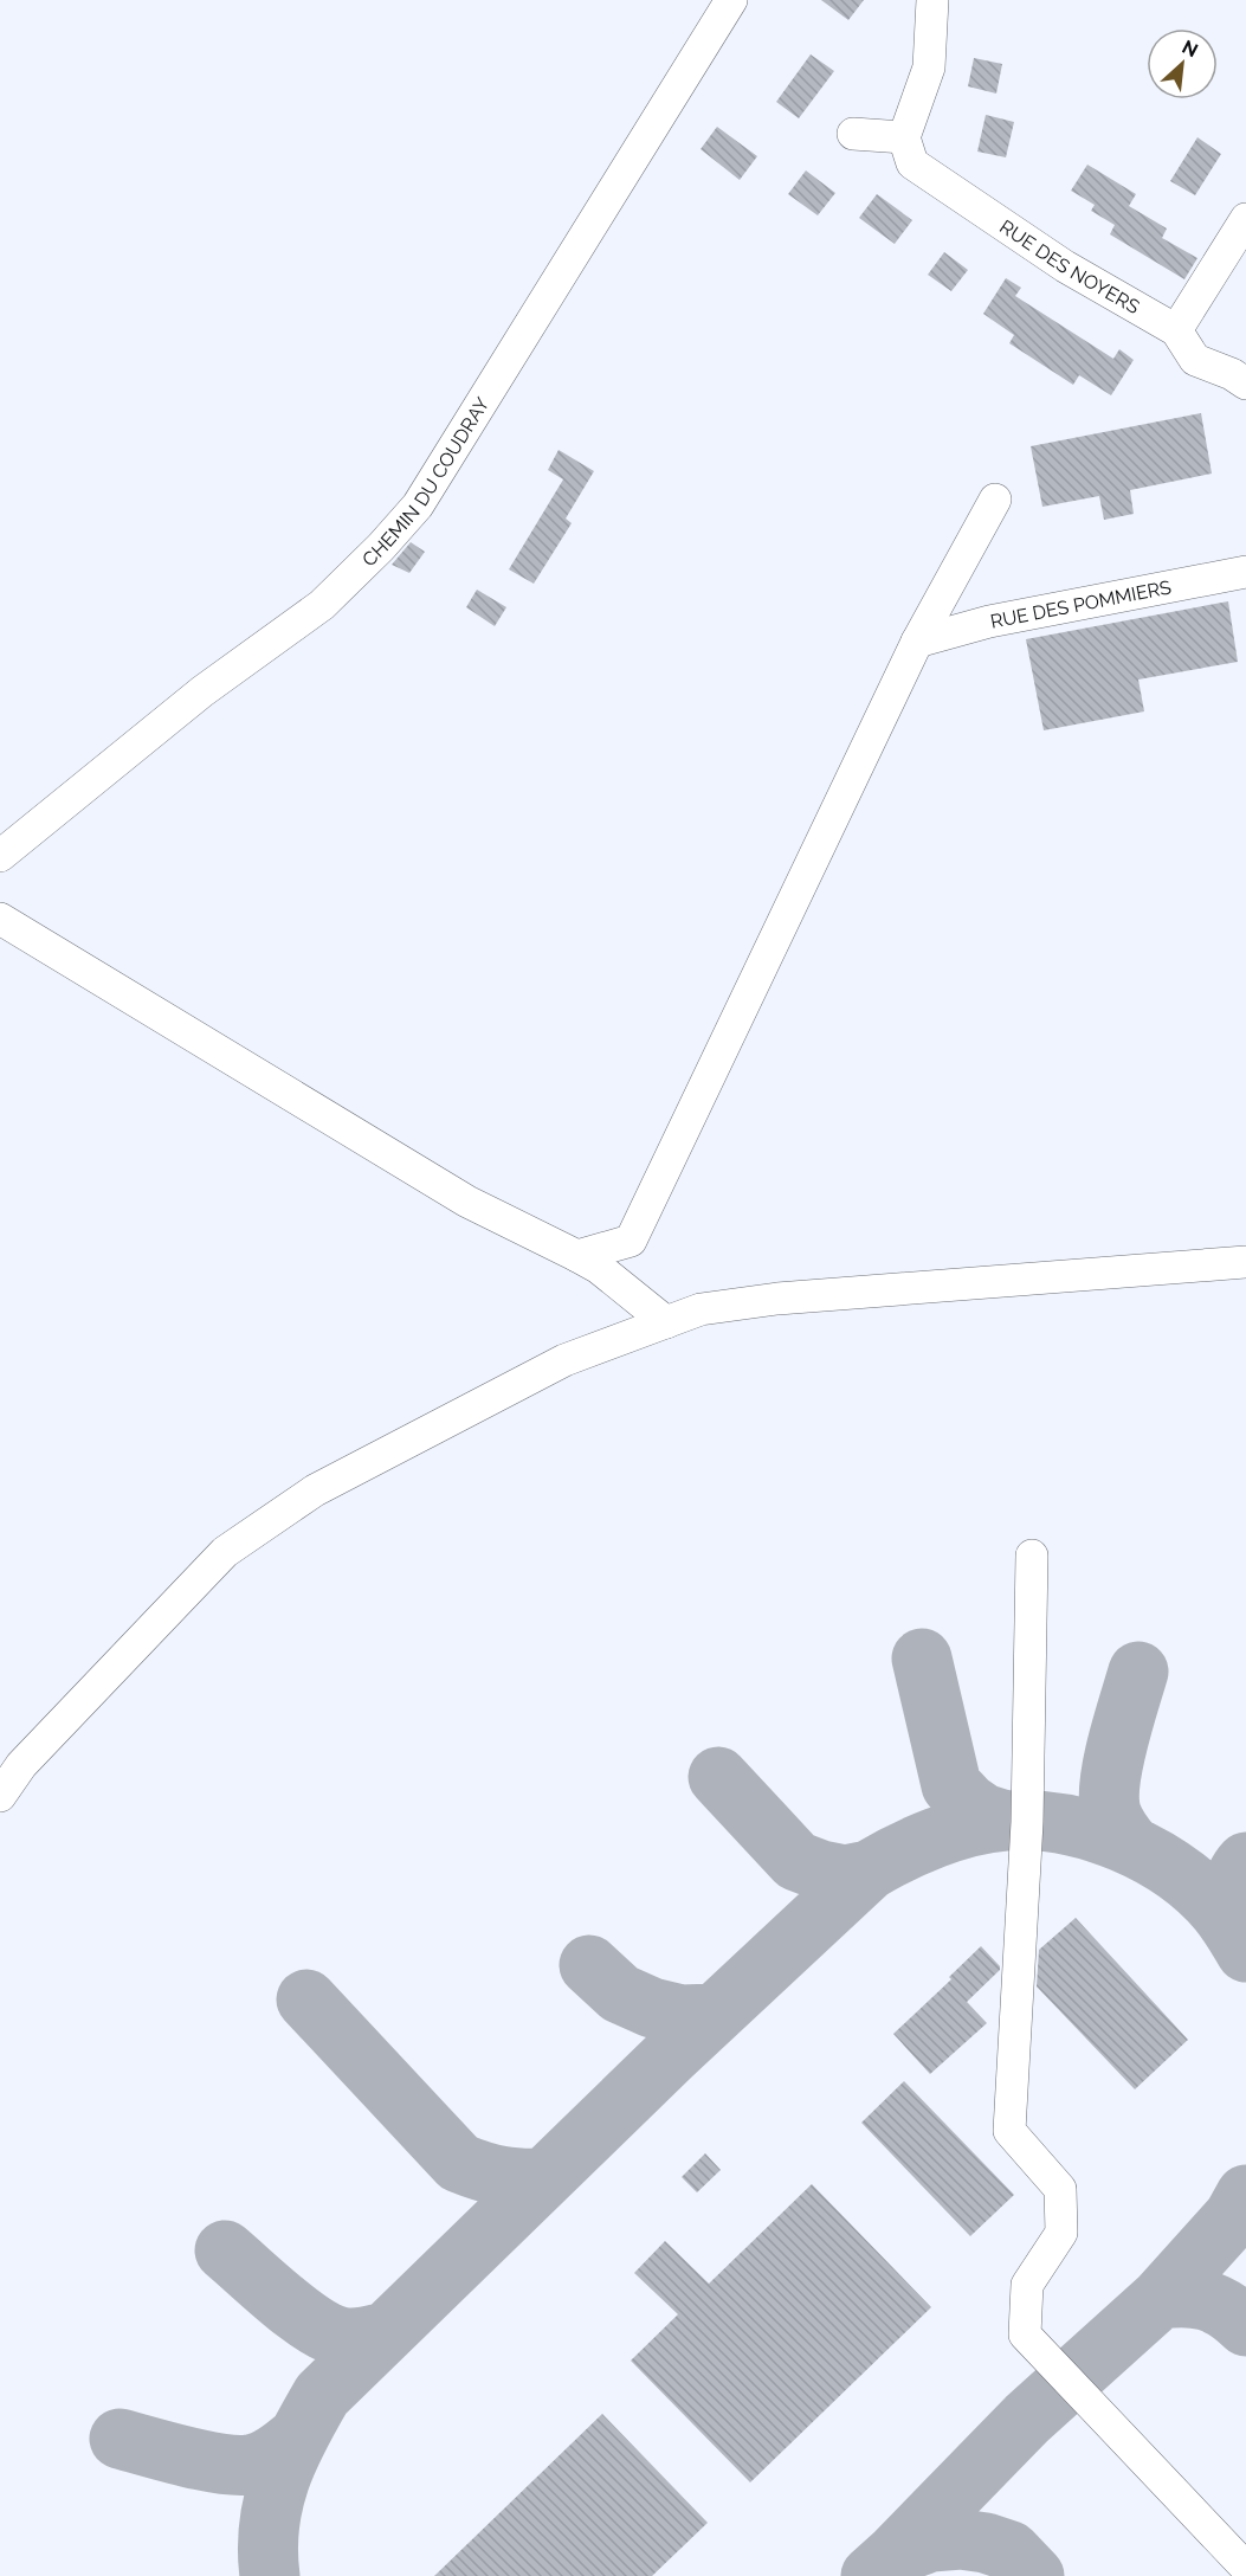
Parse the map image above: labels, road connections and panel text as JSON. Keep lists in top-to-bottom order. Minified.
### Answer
{"streets":{"street":["RUE DES NOYERS","CHEMIN DU COUDRAY","RUE DES POMMIERS"]},"north":"top right"}
